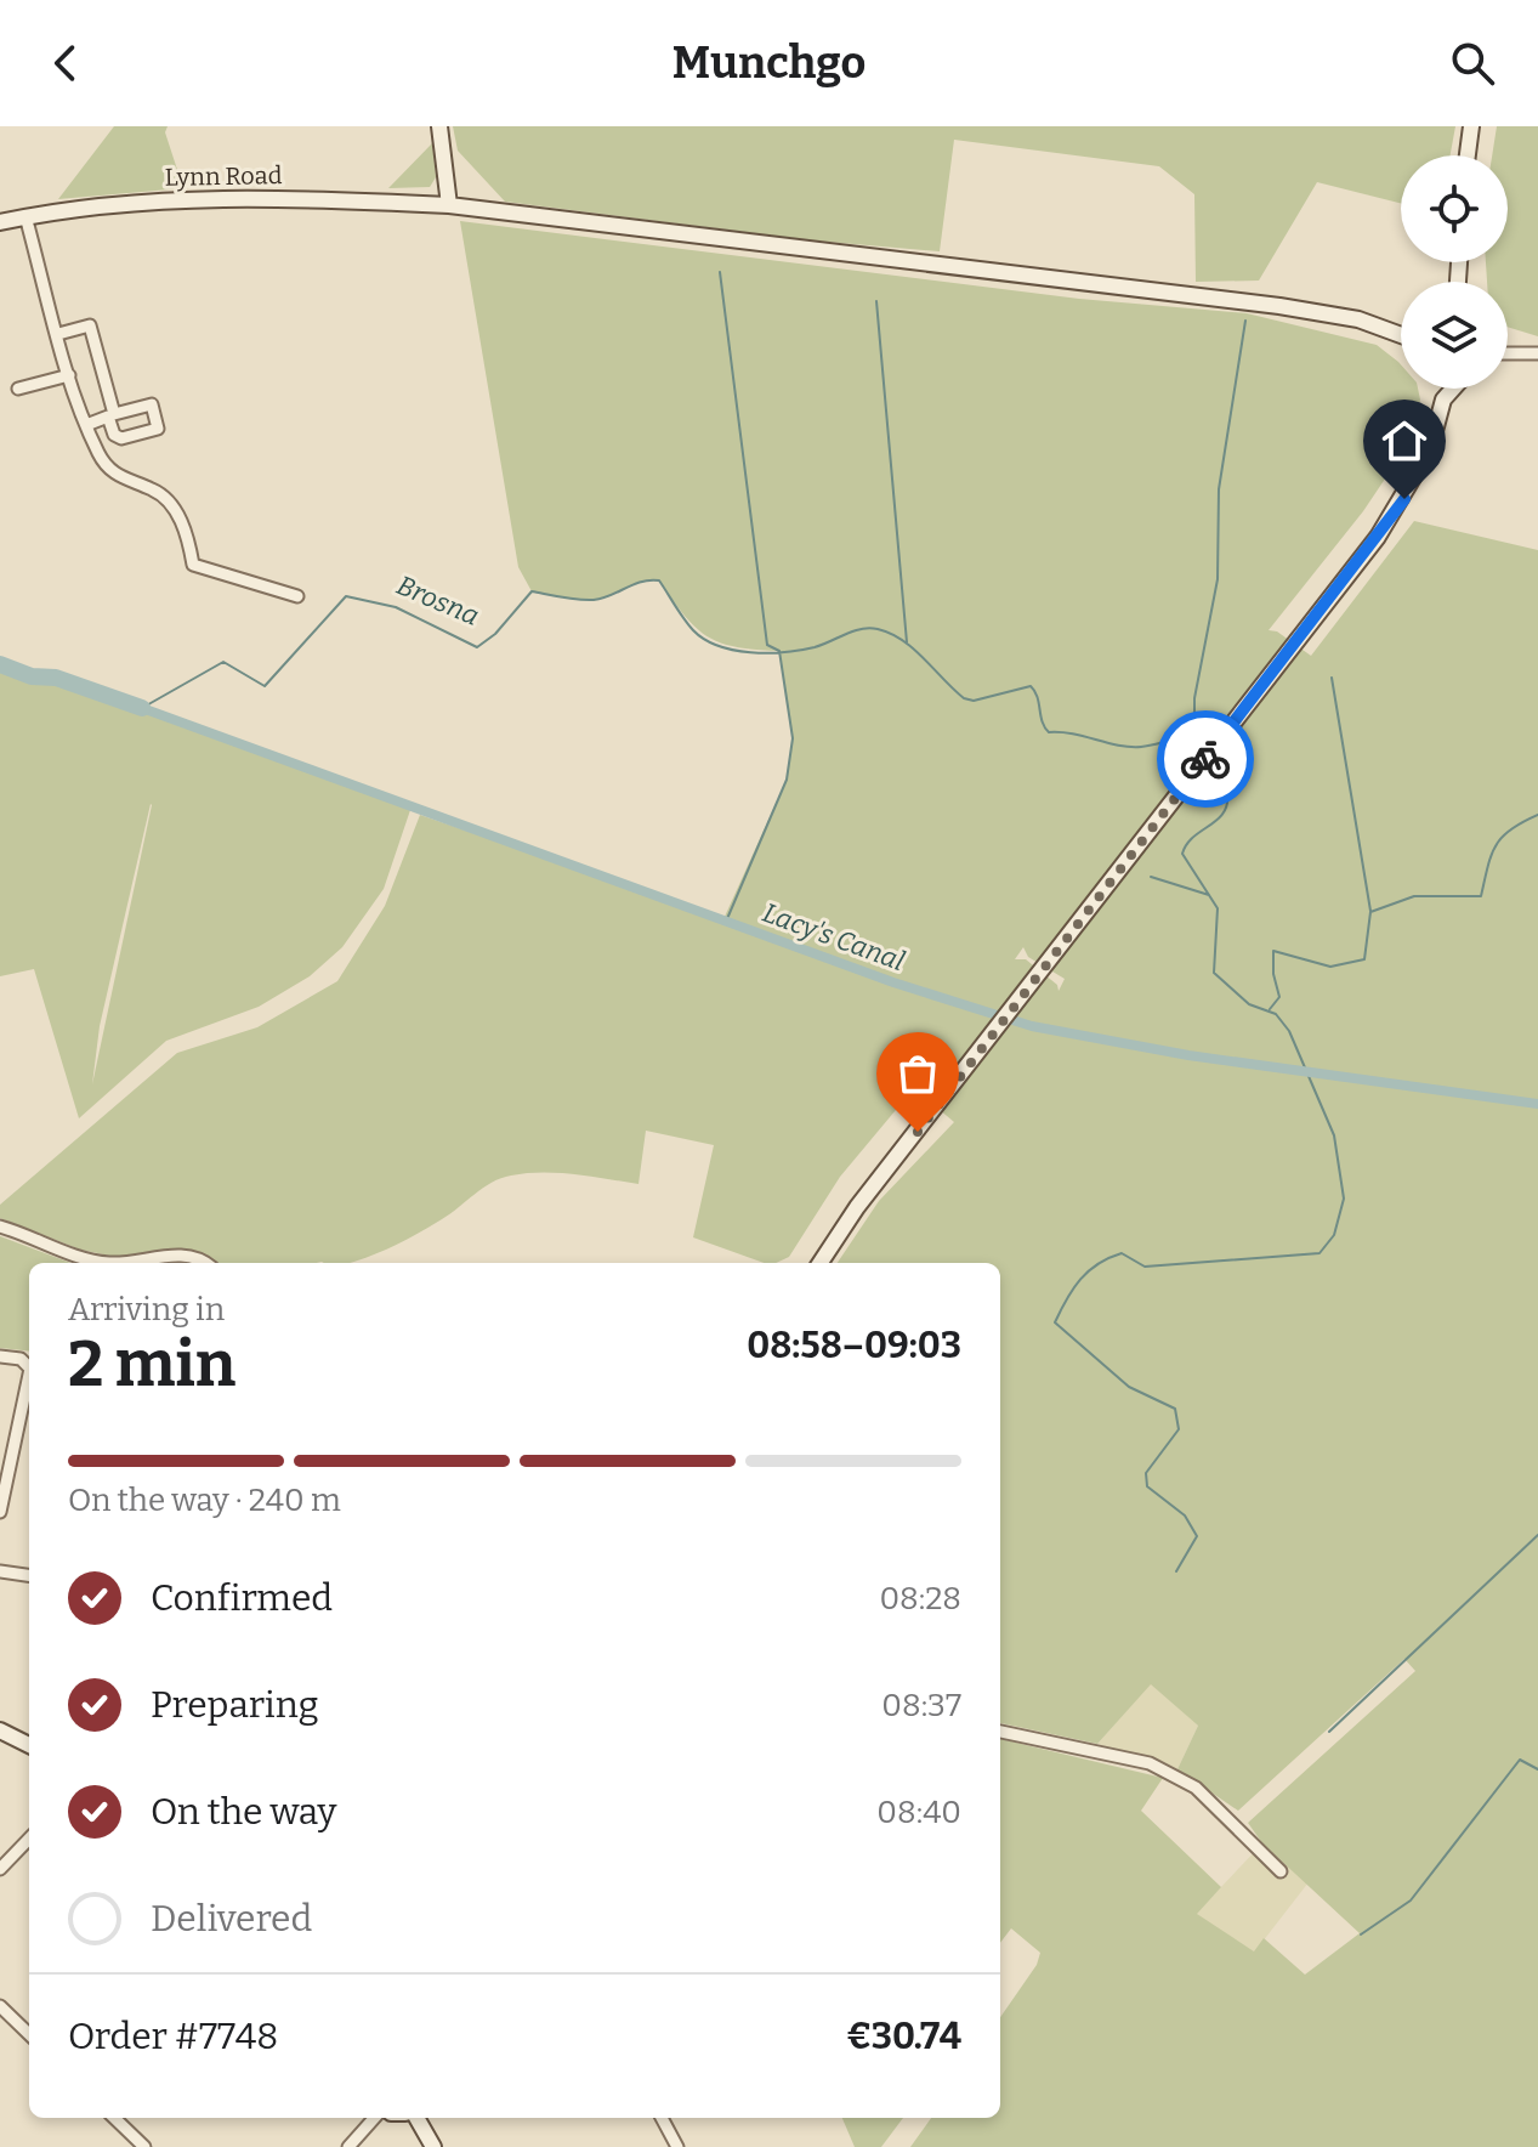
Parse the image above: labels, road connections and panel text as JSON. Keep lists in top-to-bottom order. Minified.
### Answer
{"streets":{"street":["Lynn Road"]},"water":["Brosna","Lacy's Canal"],"page":{"header":"Munchgo","heading":["2 min","Arriving in","08:58–09:03"],"panel":["Order #7748","€30.74"],"bar":"On the way · 240 m","list":[["Confirmed","08:28"],["Preparing","08:37"],["On the way","08:40"],"Delivered"]}}
